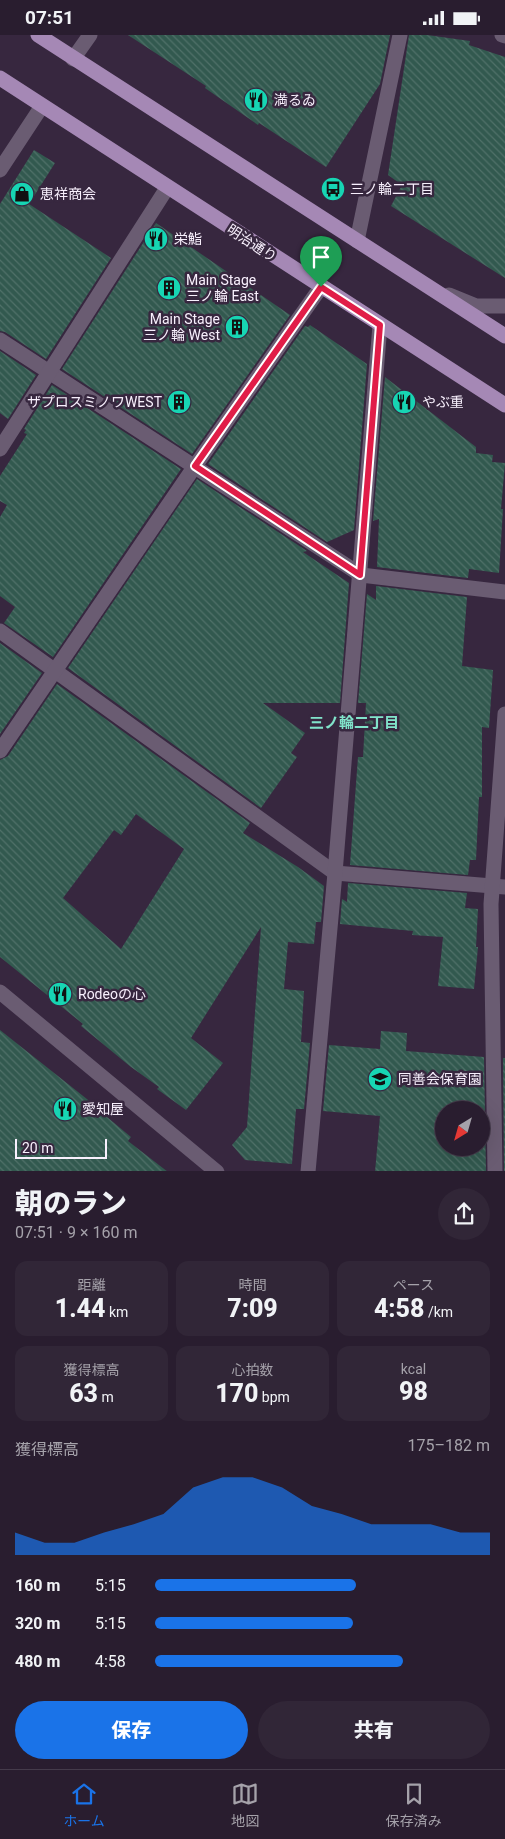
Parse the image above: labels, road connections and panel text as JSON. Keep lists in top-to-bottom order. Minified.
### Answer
{"streets":{"main road":["明治通り"]},"districts":["三ノ輪二丁目"],"places":{"restaurant":["満るゐ","栄鮨","やぶ重","Rodeoの心","愛知屋"],"bus stop":["三ノ輪二丁目"],"shop":["恵祥商会"],"building":["Main Stage 三ノ輪 East","Main Stage 三ノ輪 West","ザプロスミノワWEST"],"school or university":["同善会保育園"]},"scale_bar":"20 m","north":"bottom left","page":{"status":"07:51","scale":"20 m","heading":["朝のラン","07:51 · 9 × 160 m"],"stats":[["距離","1.44 km"],["時間","7:09"],["ペース","4:58 /km"],["獲得標高","63 m"],["心拍数","170 bpm"],["kcal","98"]],"chart":["獲得標高","175–182 m"],"list":[{"name":"160 m","note":"5:15"},{"name":"320 m","note":"5:15"},{"name":"480 m","note":"4:58"}],"buttons":["保存","共有"],"tabs":["ホーム","地図","保存済み"]}}
